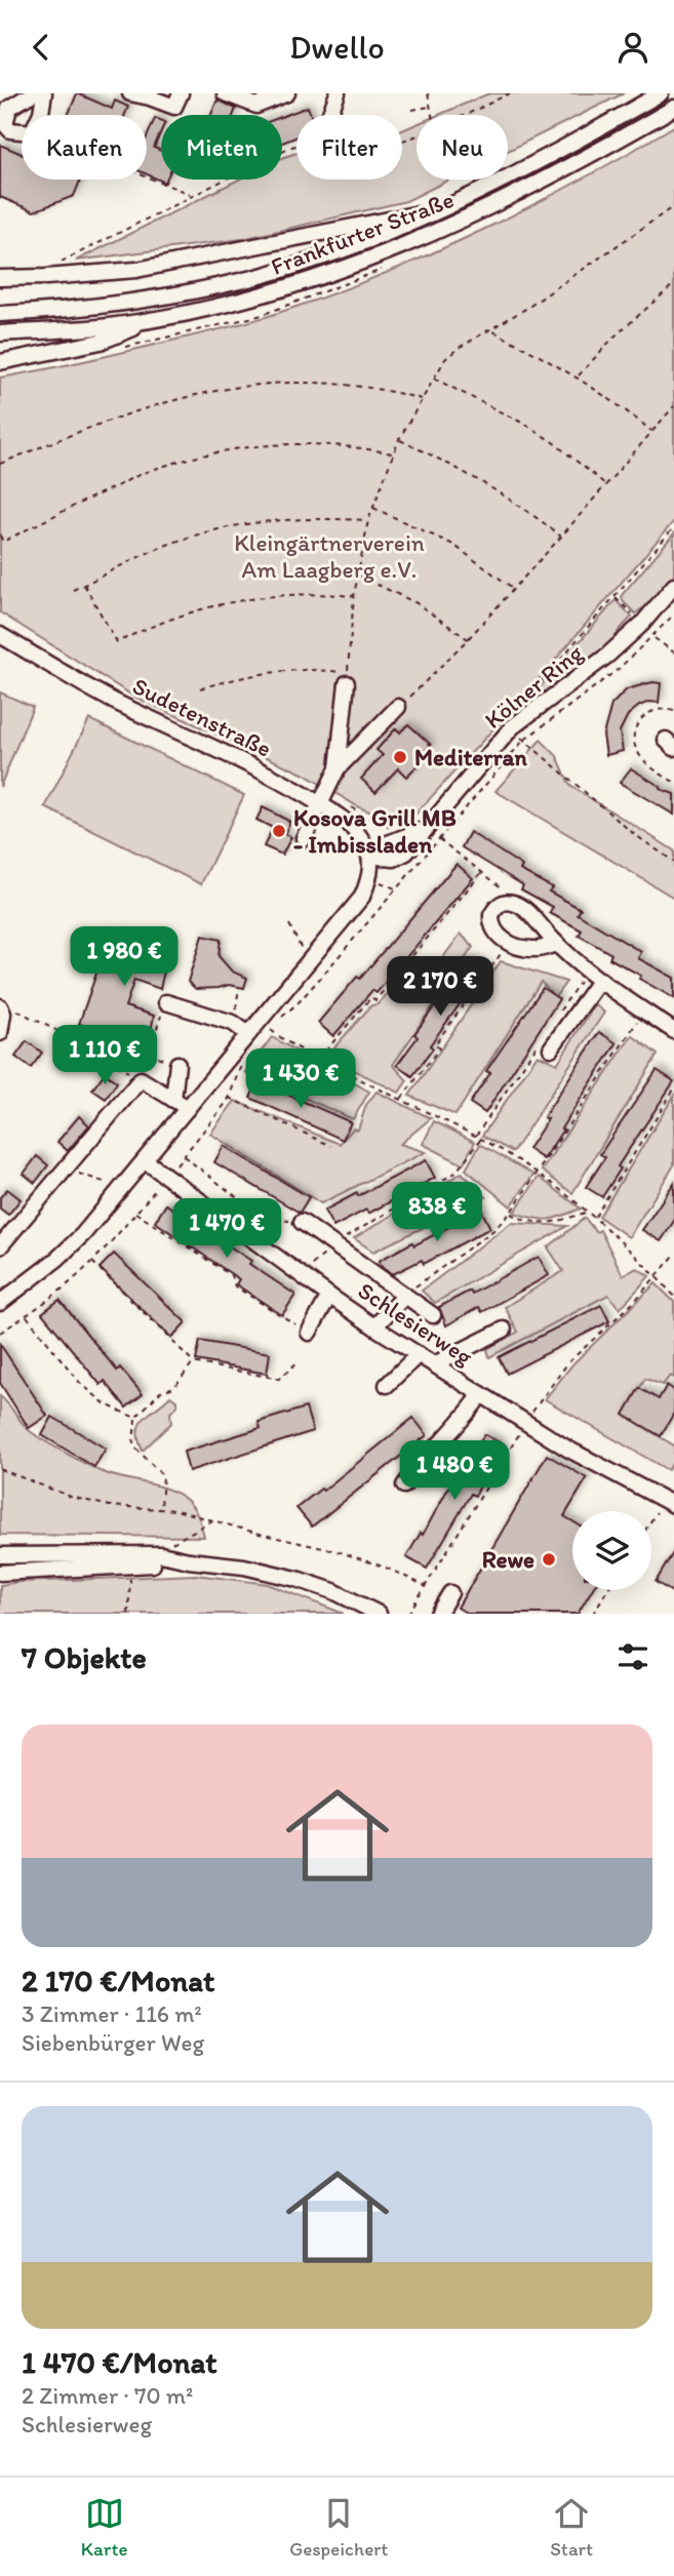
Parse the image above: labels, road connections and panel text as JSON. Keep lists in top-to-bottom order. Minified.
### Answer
{"streets":{"street":["Frankfurter Straße","Kölner Ring","Sudetenstraße","Schlesierweg"]},"crossings":[["Kölner Ring","Sudetenstraße"]],"parks":["Kleingärtnerverein Am Laagberg e.V."],"places":["Mediterran","Kosova Grill MB - Imbissladen","Rewe"],"page":{"header":"Dwello","chip":["Kaufen","Mieten","Filter","Neu"],"price":["1 980 €","2 170 €","1 110 €","1 430 €","838 €","1 470 €","1 480 €"],"heading":"7 Objekte","list":[{"name":"2 170 €/Monat","note":"3 Zimmer · 116 m² · Siebenbürger Weg"},{"name":"1 470 €/Monat","note":"2 Zimmer · 70 m² · Schlesierweg"}],"tabs":["Karte","Gespeichert","Start"]}}
